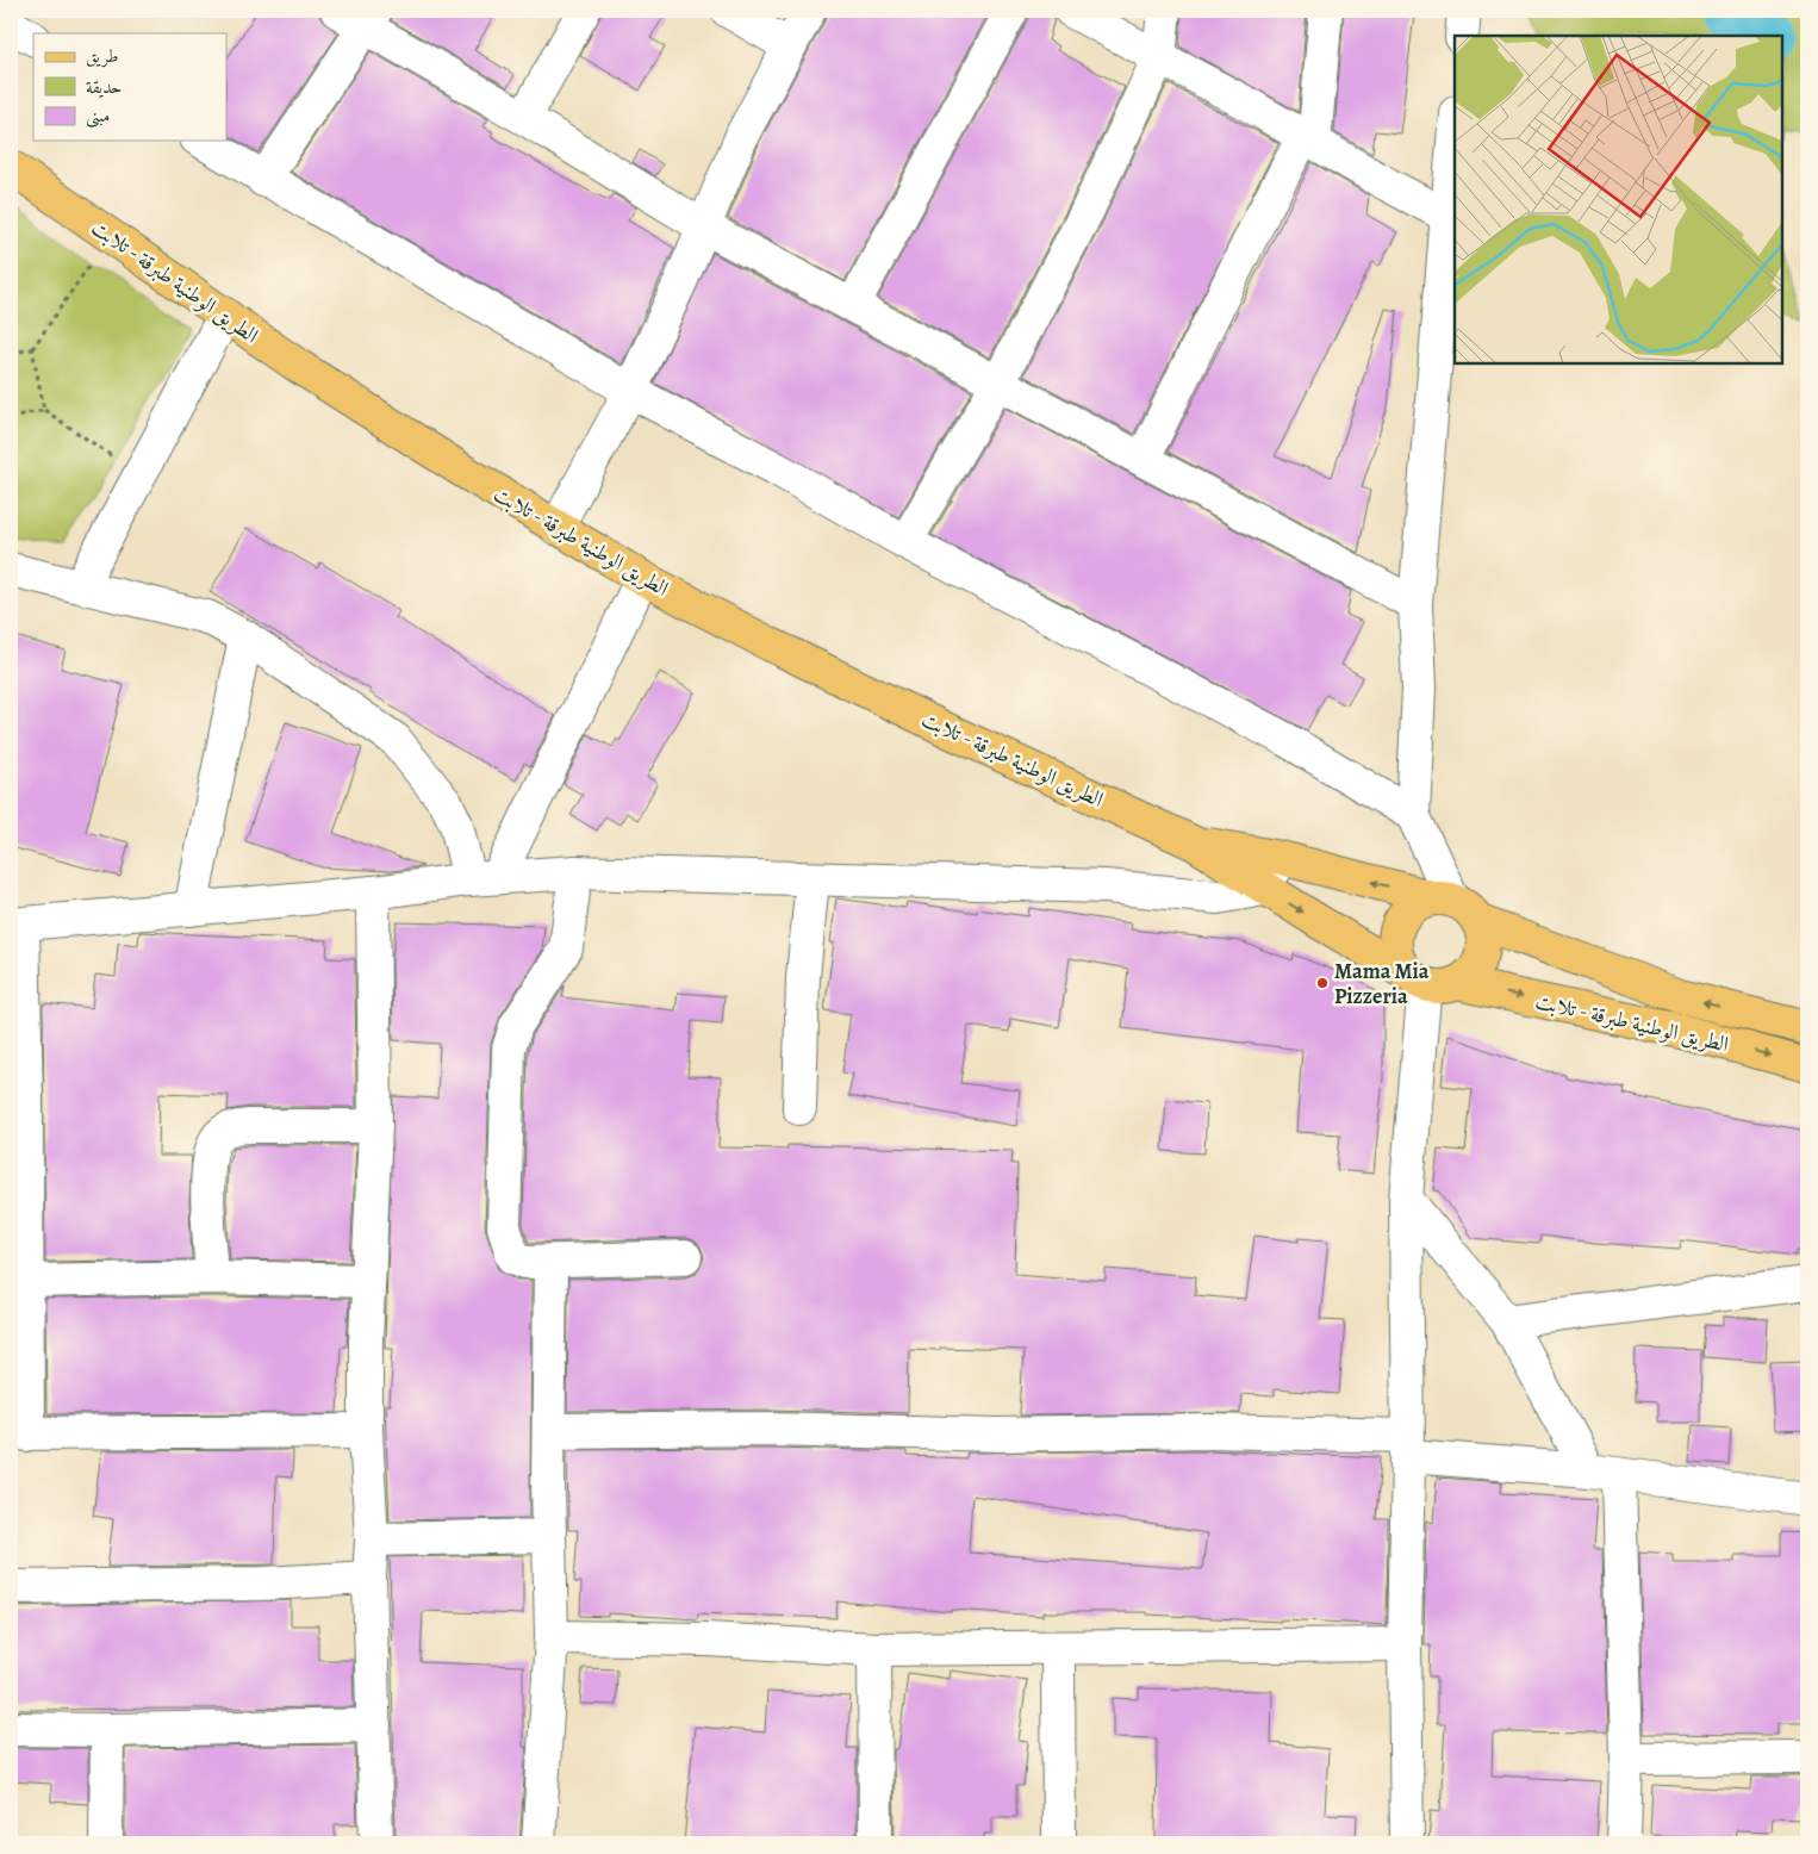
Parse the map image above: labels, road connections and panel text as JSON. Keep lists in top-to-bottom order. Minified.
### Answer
{"streets":{"main road":["الطريق الوطنية طبرقة - تلابت"]},"places":["Mama Mia Pizzeria"],"legend":["طريق","حديقة","مبنى"]}
